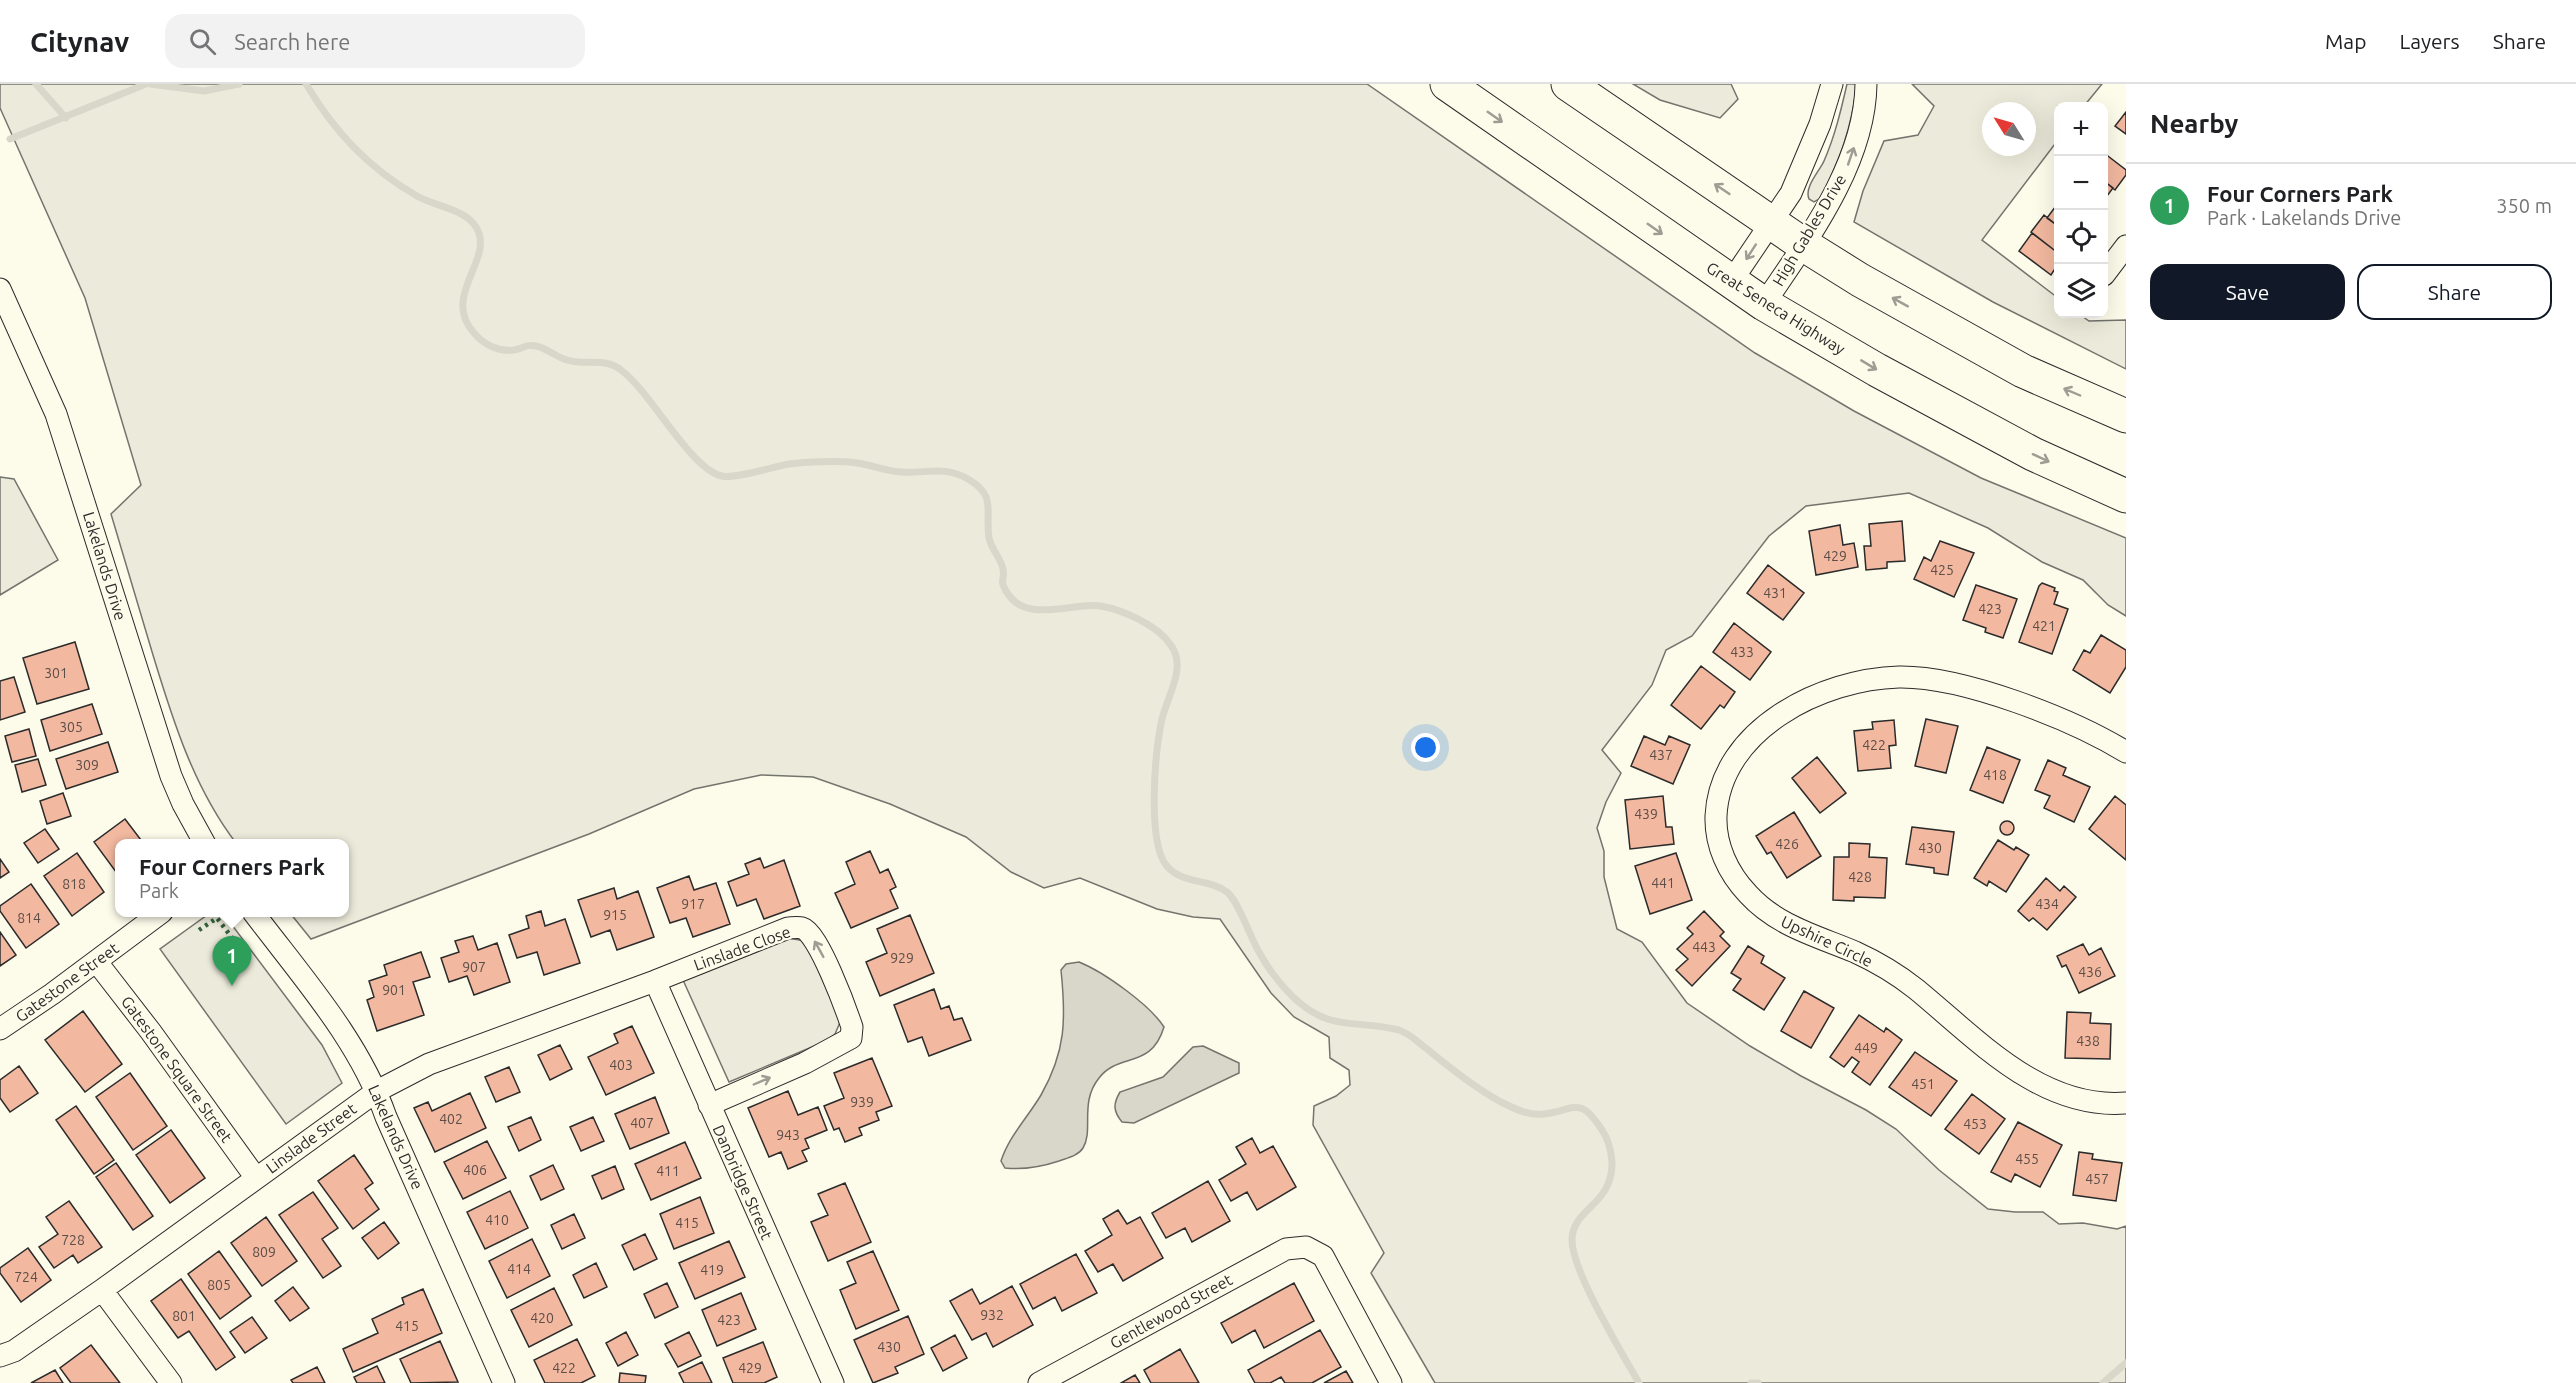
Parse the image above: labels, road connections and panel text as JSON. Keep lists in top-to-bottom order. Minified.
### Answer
{"streets":{"main road":["Great Seneca Highway"],"street":["High Gables Drive","Lakelands Drive","Upshire Circle","Linslade Close","Gatestone Street","Gatestone Square Street","Linslade Street","Danbridge Street","Gentlewood Street"]},"crossings":[["High Gables Drive","Great Seneca Highway"],["Lakelands Drive","Linslade Street"],["Linslade Close","Linslade Street"],["Linslade Close","Danbridge Street"],["Gatestone Street","Gatestone Square Street"],["Gatestone Square Street","Linslade Street"],["Linslade Street","Danbridge Street"]],"house_numbers":["429","425","431","423","421","433","301","305","422","437","309","418","439","426","430","428","441","818","917","434","915","814","443","929","907","436","901","438","449","403","451","939","402","407","453","943","455","406","411","457","410","415","728","809","414","419","724","805","932","801","420","423","415","430","422","429"],"north":"top left","page":{"header":"Citynav","search":"Search here","nav":["Map","Layers","Share"],"heading":"Nearby","map_buttons":["+","−"],"list":[{"mark":"1","name":"Four Corners Park","note":"Park · Lakelands Drive","value":"350 m"}],"buttons":["Save","Share"],"popup":["Four Corners Park","Park"],"pins":"1"}}
